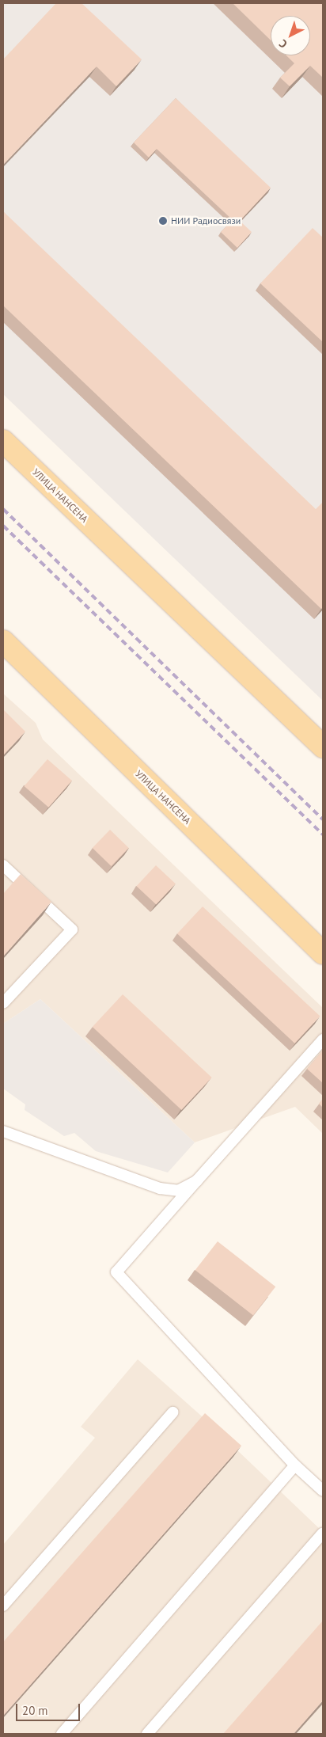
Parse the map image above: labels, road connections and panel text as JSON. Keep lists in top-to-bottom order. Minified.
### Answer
{"streets":{"main road":["УЛИЦА НАНСЕНА"]},"places":["НИИ Радиосвязи"],"scale_bar":"20 m","north":"bottom left"}
